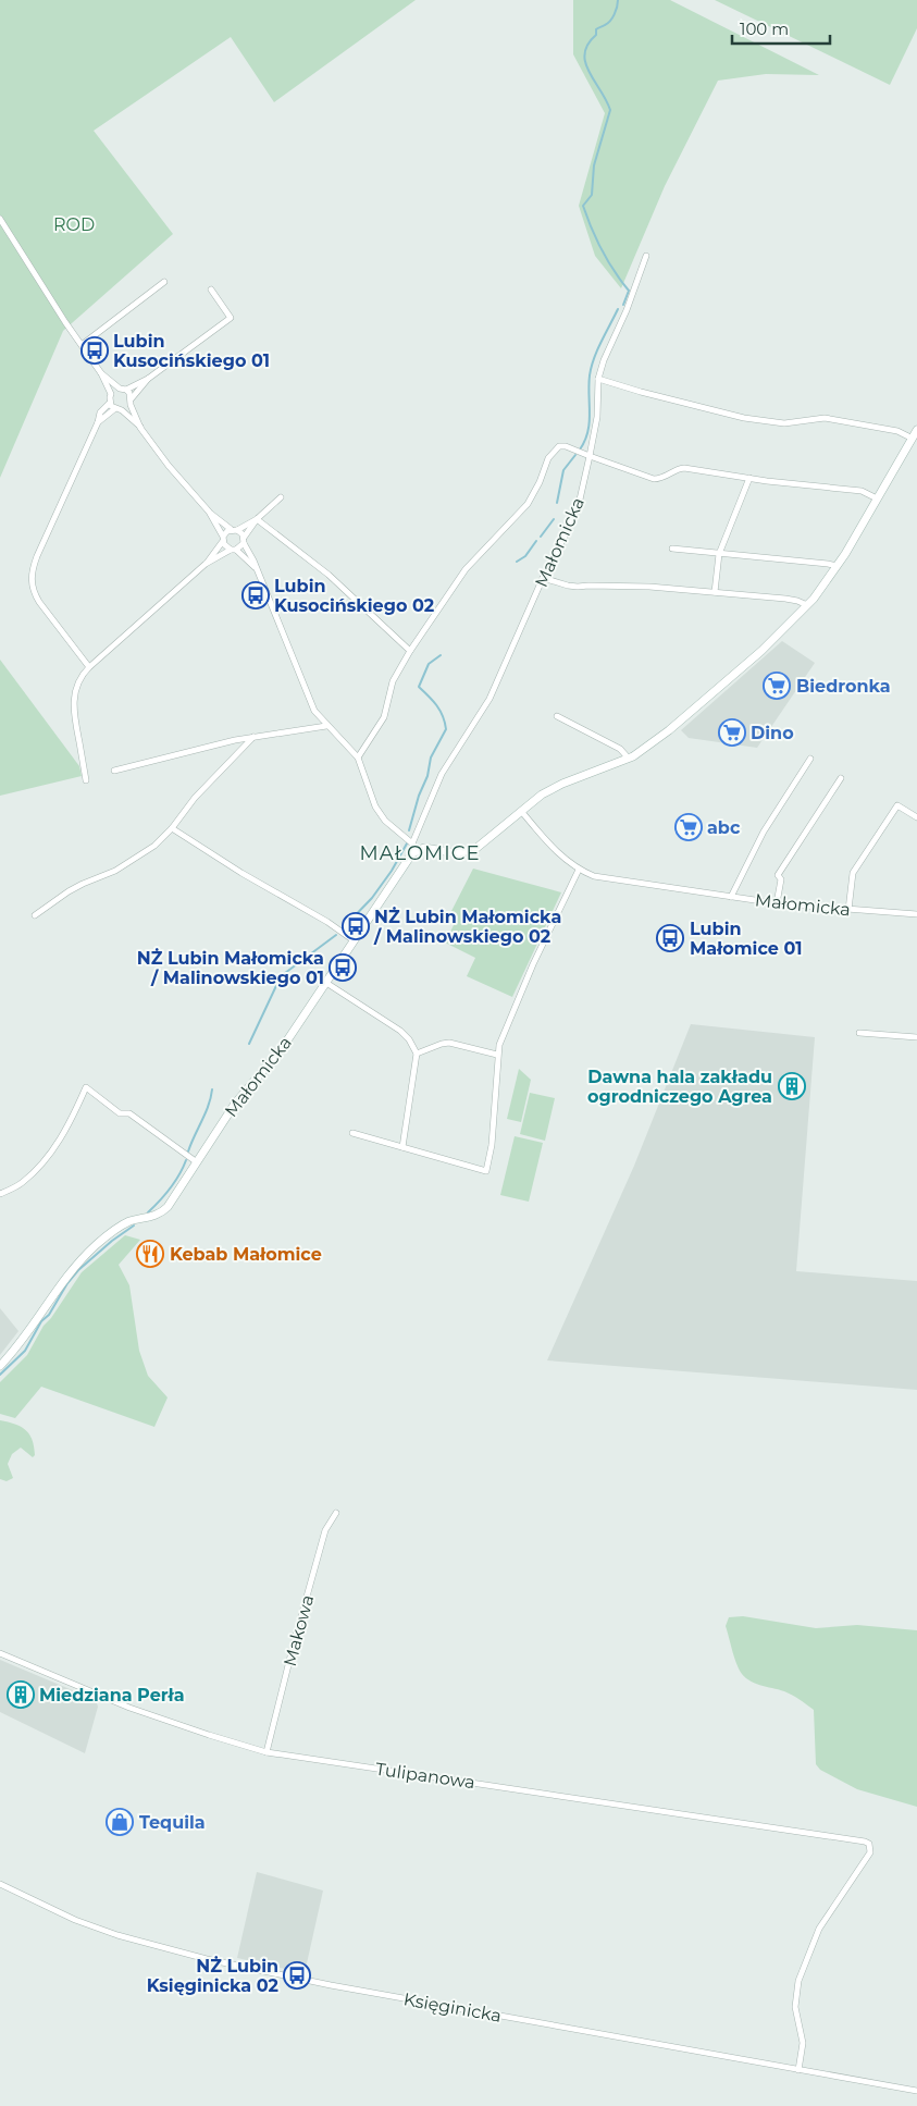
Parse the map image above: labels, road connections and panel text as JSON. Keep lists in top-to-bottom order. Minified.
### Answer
{"streets":{"street":["Małomicka","Makowa","Tulipanowa","Księginicka"]},"crossings":[["Makowa","Tulipanowa"],["Tulipanowa","Księginicka"]],"districts":["MAŁOMICE"],"parks":["ROD"],"places":{"bus stop":["Lubin Kusocińskiego 01","Lubin Kusocińskiego 02","NŻ Lubin Małomicka / Malinowskiego 02","Lubin Małomice 01","NŻ Lubin Małomicka / Malinowskiego 01","NŻ Lubin Księginicka 02"],"supermarket":["Biedronka","Dino","abc"],"building":["Dawna hala zakładu ogrodniczego Agrea","Miedziana Perła"],"restaurant":["Kebab Małomice"],"shop":["Tequila"]},"scale_bar":"100 m"}
